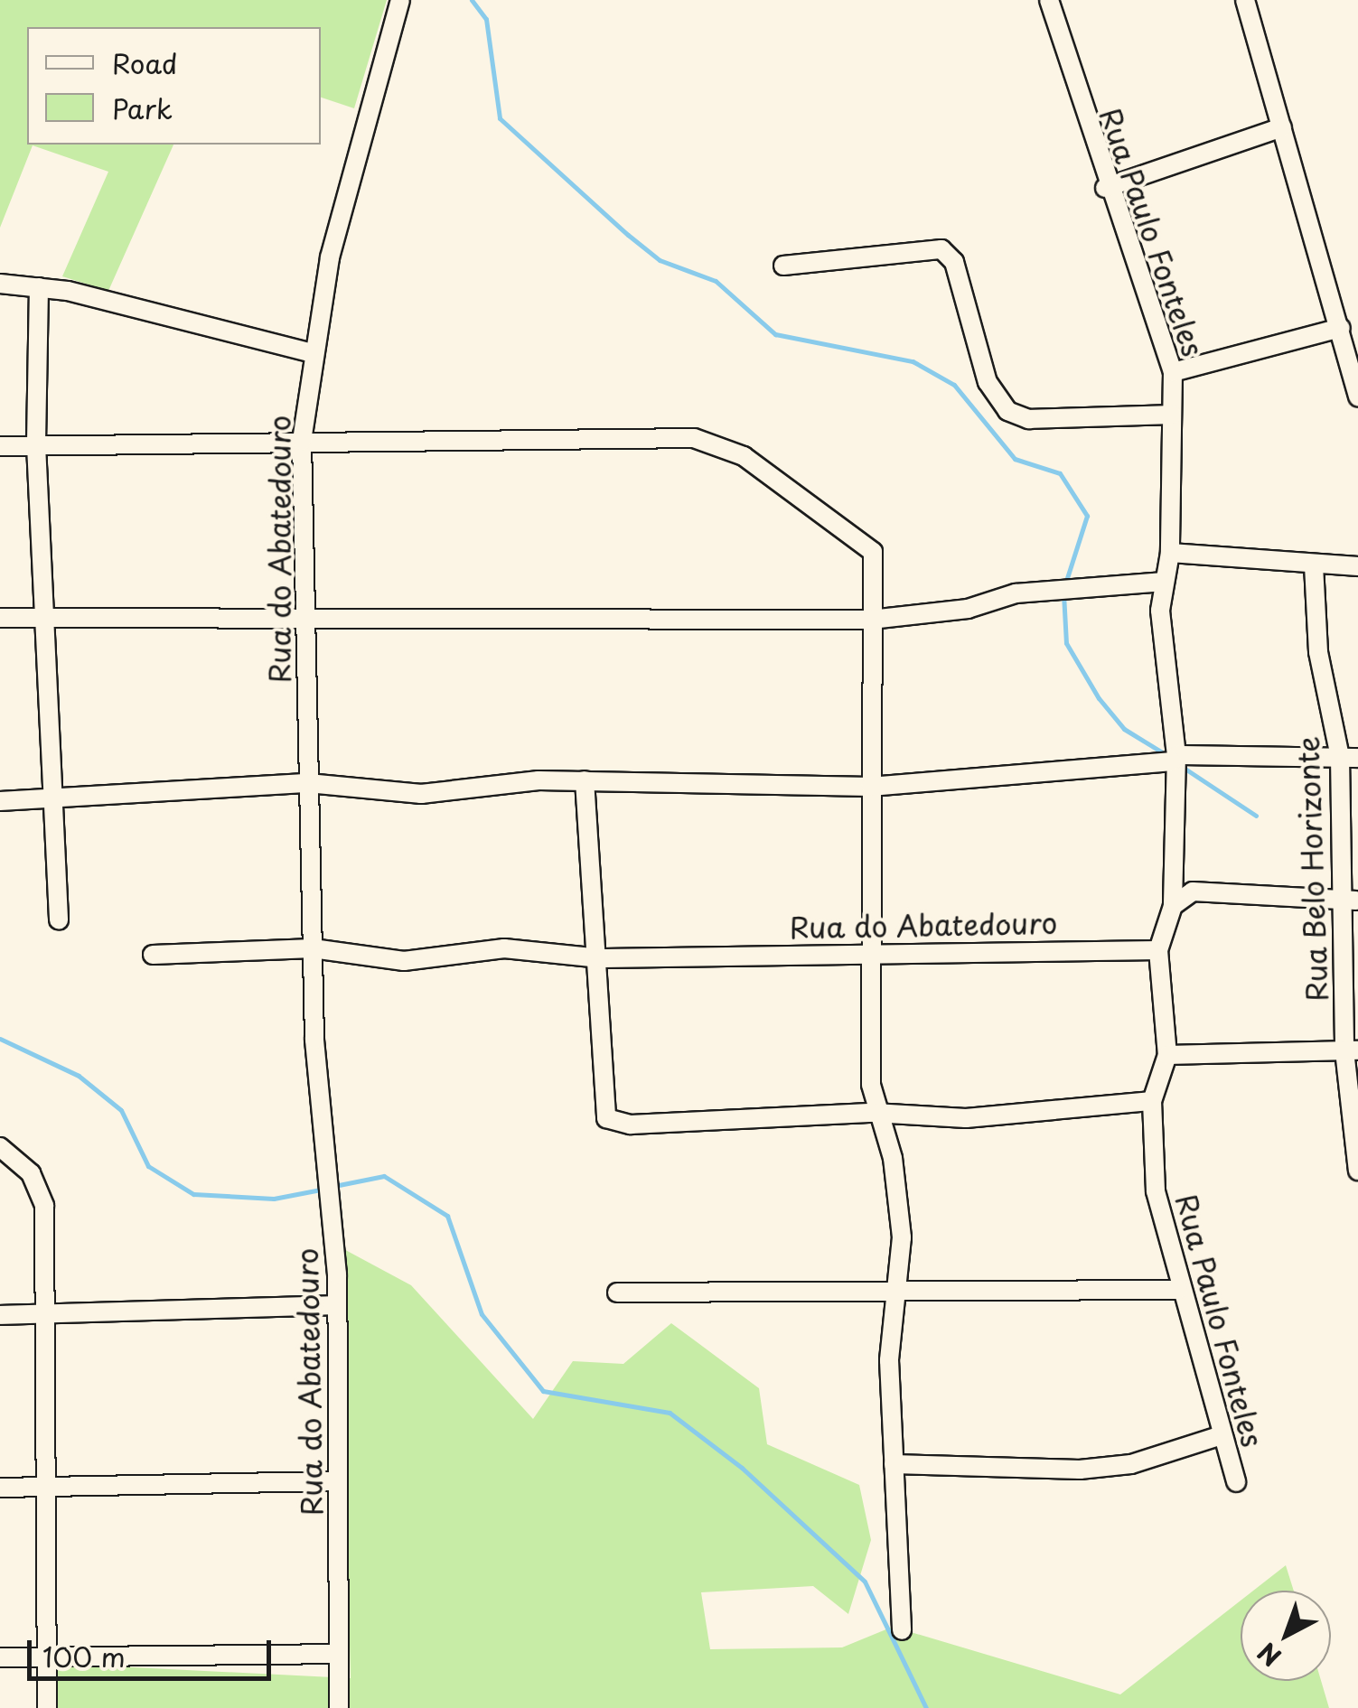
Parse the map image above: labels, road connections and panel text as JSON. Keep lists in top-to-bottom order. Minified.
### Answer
{"streets":{"street":["Rua Paulo Fonteles","Rua do Abatedouro","Rua Belo Horizonte"]},"crossings":[["Rua Paulo Fonteles","Rua do Abatedouro"]],"legend":["Road","Park"],"scale_bar":"100 m","north":"bottom left"}
